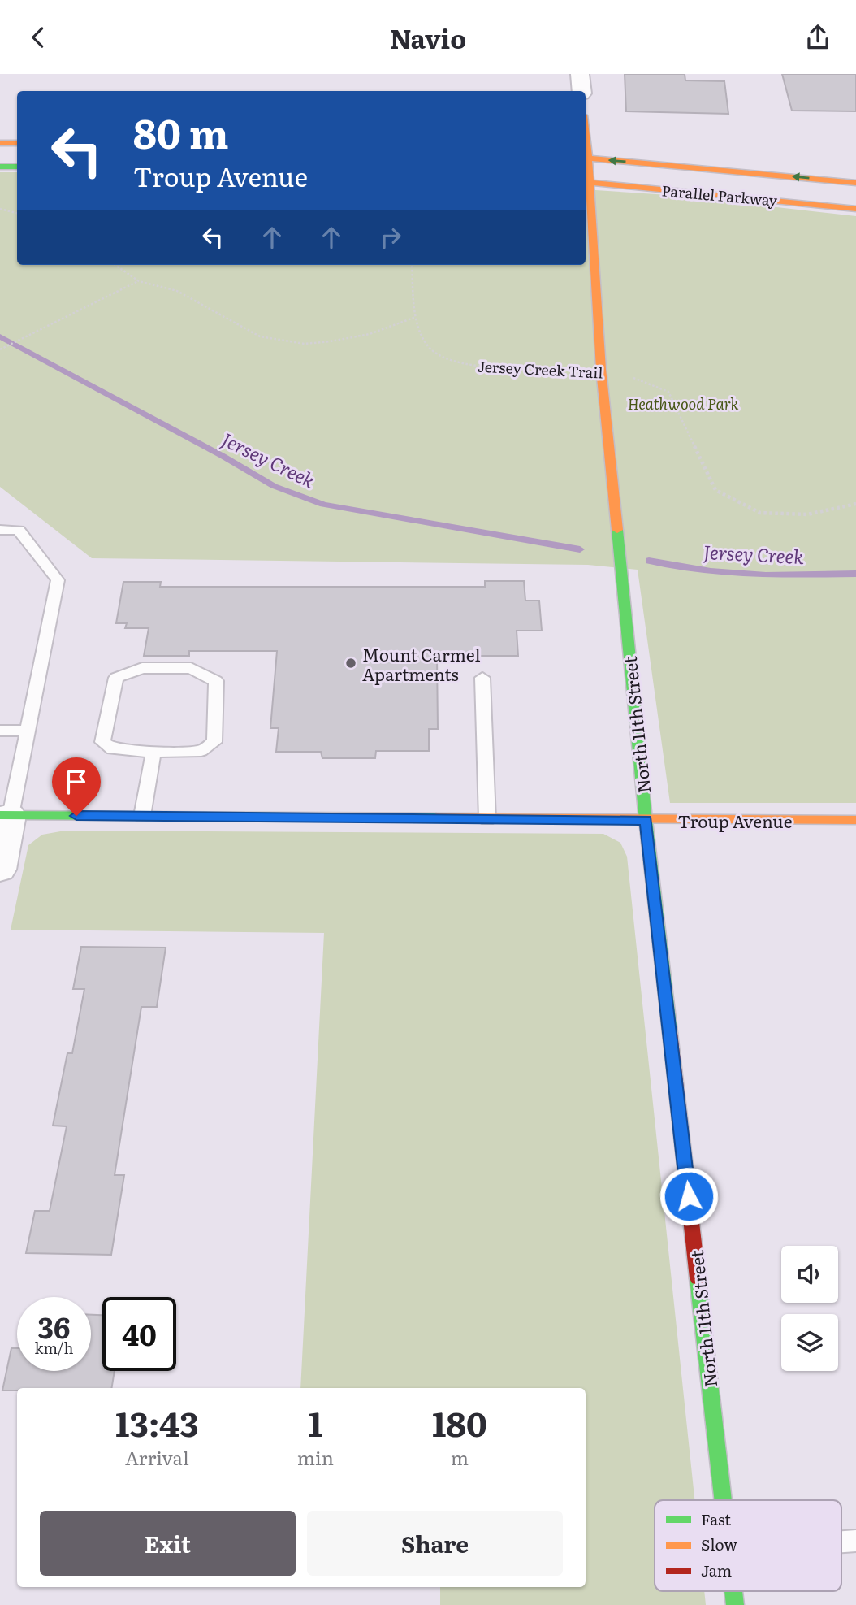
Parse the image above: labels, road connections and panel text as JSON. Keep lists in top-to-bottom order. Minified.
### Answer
{"streets":{"street":["Parallel Parkway","North 11th Street","Troup Avenue"],"path":["Jersey Creek Trail"]},"crossings":[["Parallel Parkway","North 11th Street"],["Jersey Creek Trail","North 11th Street"],["North 11th Street","Troup Avenue"]],"water":["Jersey Creek"],"parks":["Heathwood Park"],"places":["Mount Carmel Apartments"],"legend":["Fast","Slow","Jam"],"page":{"header":"Navio","turn":["80 m","Troup Avenue"],"speed":"36 km/h","limit":"40","eta":["13:43","Arrival","1","min","180","m"],"buttons":["Exit","Share"]}}
